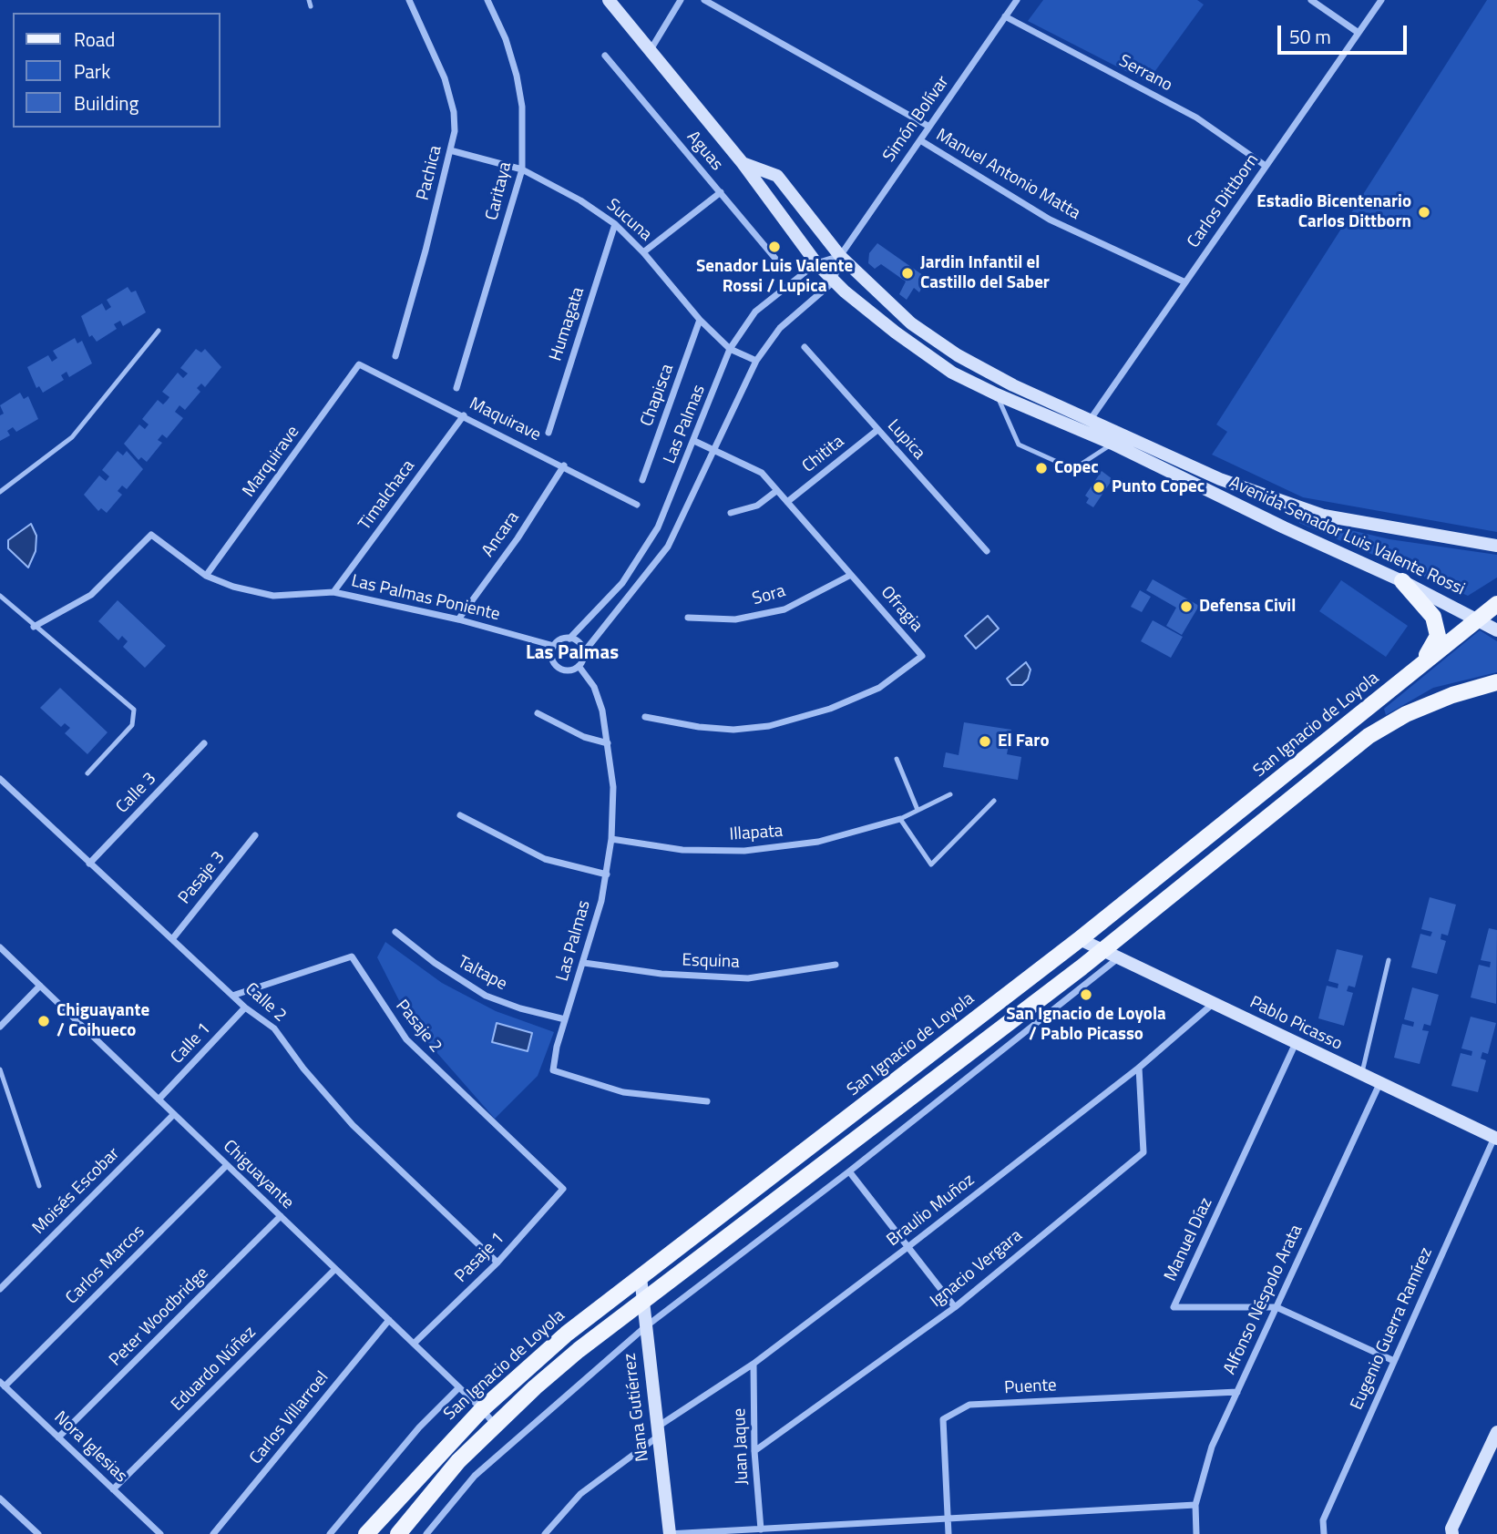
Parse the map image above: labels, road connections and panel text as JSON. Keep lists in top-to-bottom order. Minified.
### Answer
{"streets":{"main road":["Avenida Senador Luis Valente Rossi","San Ignacio de Loyola","Pablo Picasso","Nana Gutiérrez"],"street":["Serrano","Simón Bolívar","Aguas","Pachica","Manuel Antonio Matta","Caritaya","Carlos Dittborn","Sucuna","Humagata","Chapisca","Maquirave","Las Palmas","Lupica","Chitita","Marquirave","Timalchaca","Ancara","Sora","Las Palmas Poniente","Ofragia","Calle 3","Illapata","Pasaje 3","Esquina","Taltape","Calle 2","Pasaje 2","Calle 1","Chiguayante","Moisés Escobar","Braulio Muñoz","Manuel Díaz","Pasaje 1","Carlos Marcos","Ignacio Vergara","Alfonso Néspolo Arata","Peter Woodbridge","Eugenio Guerra Ramírez","Eduardo Núñez","Puente","Carlos Villarroel","Juan Jaque","Nora Iglesias"]},"crossings":[["Serrano","Simón Bolívar"],["Serrano","Carlos Dittborn"],["Simón Bolívar","Manuel Antonio Matta"],["Simón Bolívar","Las Palmas"],["Simón Bolívar","Avenida Senador Luis Valente Rossi"],["Pachica","Sucuna"],["Manuel Antonio Matta","Carlos Dittborn"],["Caritaya","Sucuna"],["Carlos Dittborn","Avenida Senador Luis Valente Rossi"],["Sucuna","Humagata"],["Sucuna","Chapisca"],["Sucuna","Las Palmas"],["Maquirave","Marquirave"],["Maquirave","Timalchaca"],["Maquirave","Ancara"],["Las Palmas","Avenida Senador Luis Valente Rossi"],["Las Palmas","Las Palmas Poniente"],["Las Palmas","Ofragia"],["Las Palmas","Illapata"],["Las Palmas","Esquina"],["Las Palmas","Taltape"],["Lupica","Chitita"],["Chitita","Ofragia"],["Marquirave","Las Palmas Poniente"],["Timalchaca","Las Palmas Poniente"],["Ancara","Las Palmas Poniente"],["Avenida Senador Luis Valente Rossi","San Ignacio de Loyola"],["Sora","Ofragia"],["San Ignacio de Loyola","Pablo Picasso"],["San Ignacio de Loyola","Chiguayante"],["San Ignacio de Loyola","Nana Gutiérrez"],["Calle 3","Calle 2"],["Pasaje 3","Calle 2"],["Calle 2","Pasaje 2"],["Calle 2","Calle 1"],["Calle 2","Pasaje 1"],["Pablo Picasso","Braulio Muñoz"],["Pablo Picasso","Manuel Díaz"],["Pablo Picasso","Alfonso Néspolo Arata"],["Pablo Picasso","Eugenio Guerra Ramírez"],["Pasaje 2","Pasaje 1"],["Calle 1","Chiguayante"],["Chiguayante","Moisés Escobar"],["Chiguayante","Pasaje 1"],["Chiguayante","Carlos Marcos"],["Chiguayante","Peter Woodbridge"],["Chiguayante","Eduardo Núñez"],["Chiguayante","Carlos Villarroel"],["Braulio Muñoz","Ignacio Vergara"],["Braulio Muñoz","Nana Gutiérrez"],["Braulio Muñoz","Juan Jaque"],["Manuel Díaz","Alfonso Néspolo Arata"],["Manuel Díaz","Eugenio Guerra Ramírez"],["Carlos Marcos","Nora Iglesias"],["Ignacio Vergara","Juan Jaque"],["Alfonso Néspolo Arata","Puente"],["Peter Woodbridge","Nora Iglesias"],["Eduardo Núñez","Nora Iglesias"]],"districts":["Las Palmas"],"places":["Estadio Bicentenario Carlos Dittborn","Senador Luis Valente Rossi / Lupica","Jardin Infantil el Castillo del Saber","Copec","Punto Copec","Defensa Civil","El Faro","San Ignacio de Loyola / Pablo Picasso","Chiguayante / Coihueco"],"legend":["Road","Park","Building"],"scale_bar":"50 m"}
